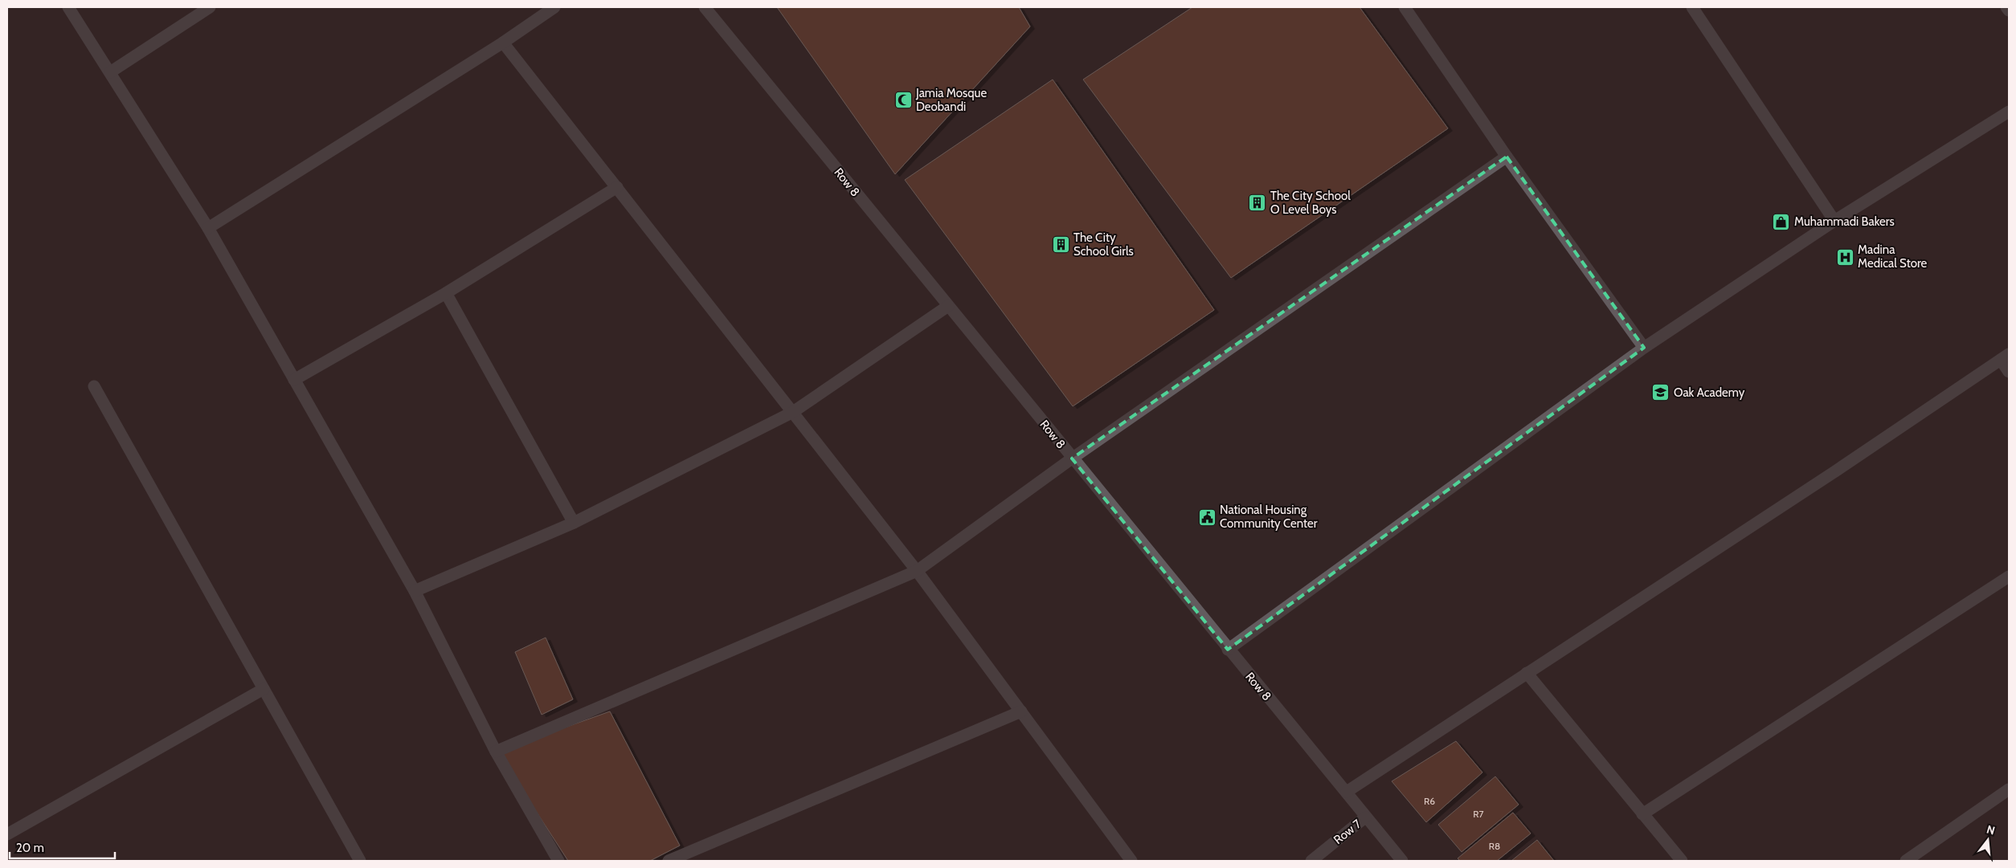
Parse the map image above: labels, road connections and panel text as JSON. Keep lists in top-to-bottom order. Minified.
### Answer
{"streets":{"street":["Row 8","Row 7"]},"crossings":[["Row 8","Row 7"]],"places":{"mosque":["Jamia Mosque Deobandi"],"building":["The City School O Level Boys","The City School Girls"],"shop":["Muhammadi Bakers"],"hospital":["Madina Medical Store"],"school or university":["Oak Academy"],"public building":["National Housing Community Center"]},"house_numbers":["R6","R7","R8"],"scale_bar":"20 m","north":"top"}
